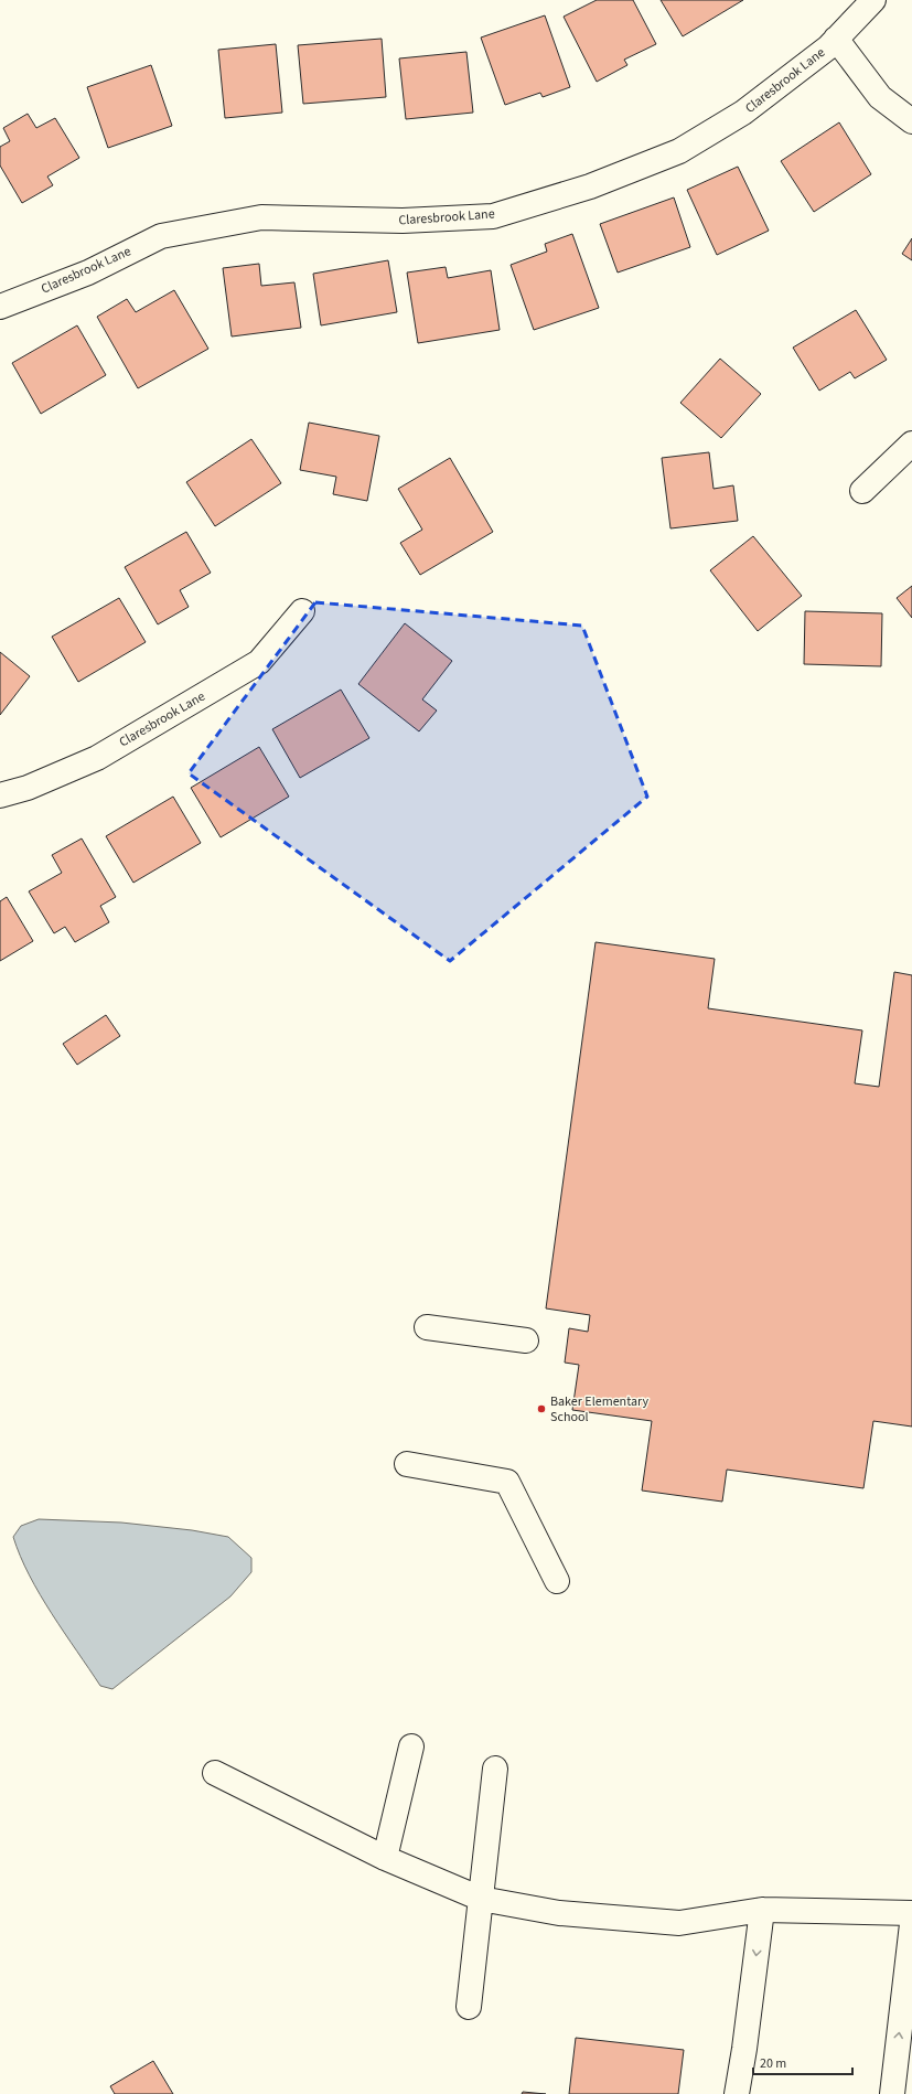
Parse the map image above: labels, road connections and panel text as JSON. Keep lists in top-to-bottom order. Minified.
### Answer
{"streets":{"street":["Claresbrook Lane"]},"places":["Baker Elementary School"],"scale_bar":"20 m"}
